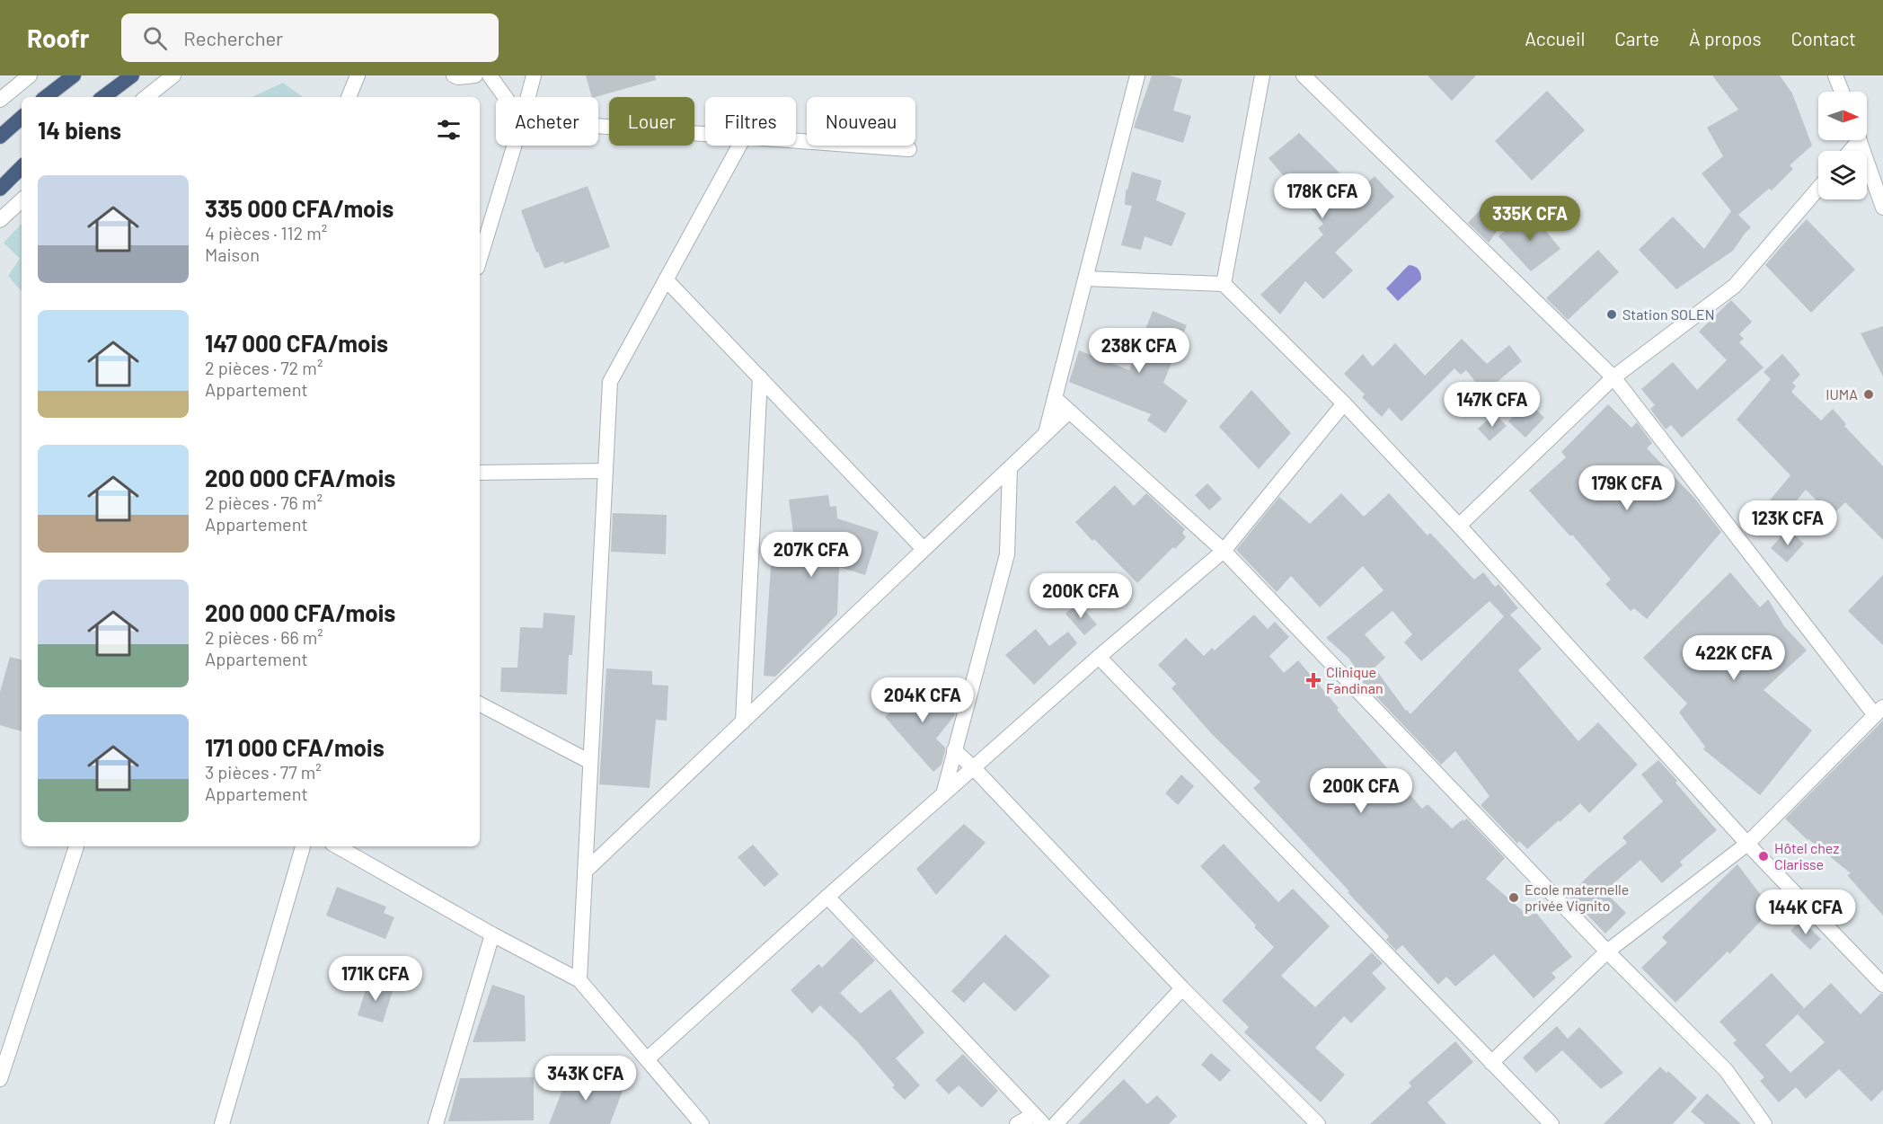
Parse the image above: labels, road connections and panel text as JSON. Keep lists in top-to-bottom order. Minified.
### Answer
{"places":{"other":["Station SOLEN","IUMA","Hôtel chez Clarisse","Ecole maternelle privée Vignito"],"health":["Clinique Fandinan"]},"north":"right","page":{"header":"Roofr","search":"Rechercher","nav":["Accueil","Carte","À propos","Contact"],"chip":["Acheter","Louer","Filtres","Nouveau"],"heading":"14 biens","list":[{"name":"335 000 CFA/mois","note":"4 pièces · 112 m² · Maison"},{"name":"147 000 CFA/mois","note":"2 pièces · 72 m² · Appartement"},{"name":"200 000 CFA/mois","note":"2 pièces · 76 m² · Appartement"},{"name":"200 000 CFA/mois","note":"2 pièces · 66 m² · Appartement"},{"name":"171 000 CFA/mois","note":"3 pièces · 77 m² · Appartement"}],"price":["178K CFA","335K CFA","238K CFA","147K CFA","179K CFA","123K CFA","207K CFA","200K CFA","422K CFA","204K CFA","200K CFA","144K CFA","171K CFA","343K CFA"]}}
